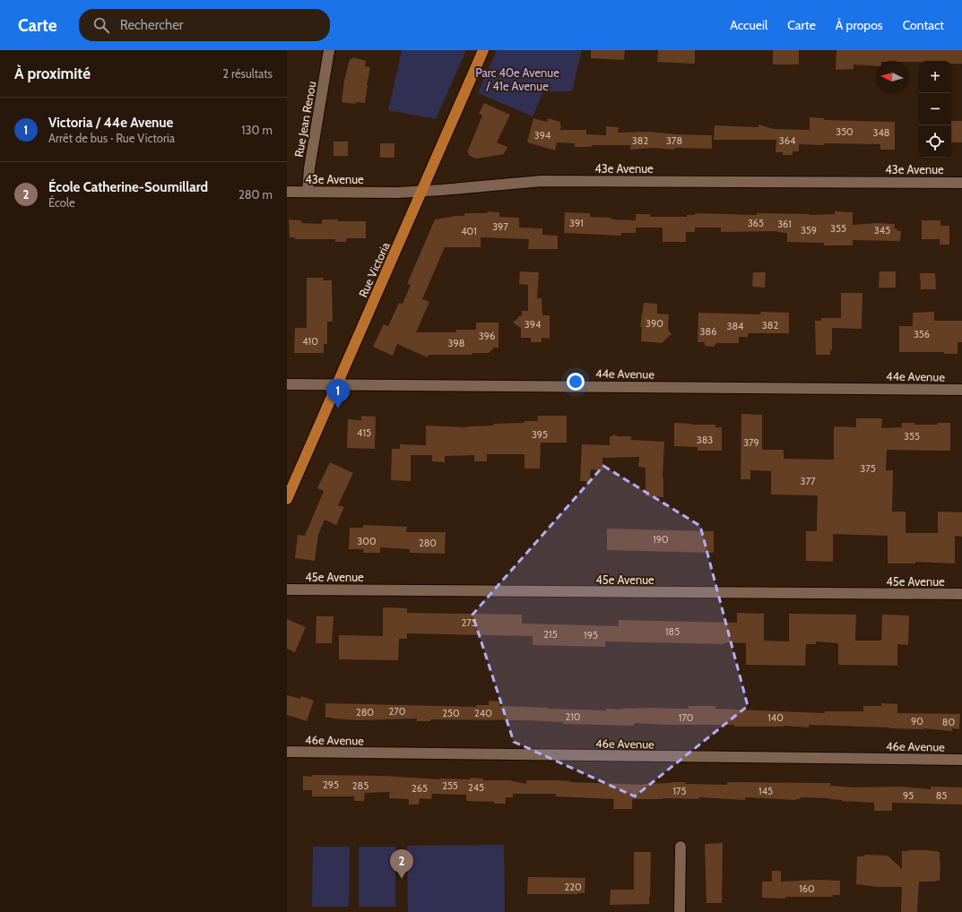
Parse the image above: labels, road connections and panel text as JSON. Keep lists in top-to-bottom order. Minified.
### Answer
{"streets":{"main road":["Rue Victoria"],"street":["Rue Jean Renou","43e Avenue","44e Avenue","45e Avenue","46e Avenue"]},"crossings":[["Rue Jean Renou","43e Avenue"],["43e Avenue","Rue Victoria"],["Rue Victoria","44e Avenue"]],"parks":["Parc 40e Avenue / 41e Avenue"],"house_numbers":["350","348","394","382","378","364","391","365","361","397","355","359","345","401","390","394","382","384","386","356","396","410","398","415","395","355","383","379","375","377","190","300","280","275","185","215","195","270","280","250","240","210","170","140","90","80","295","285","255","245","265","175","145","95","85","220","160"],"north":"left","page":{"header":"Carte","search":"Rechercher","nav":["Accueil","Carte","À propos","Contact"],"heading":["À proximité","2 résultats"],"map_buttons":["+","−"],"list":[{"mark":"1","name":"Victoria / 44e Avenue","note":"Arrêt de bus · Rue Victoria","value":"130 m"},{"mark":"2","name":"École Catherine-Soumillard","note":"École","value":"280 m"}],"pins":["1","2"]}}
